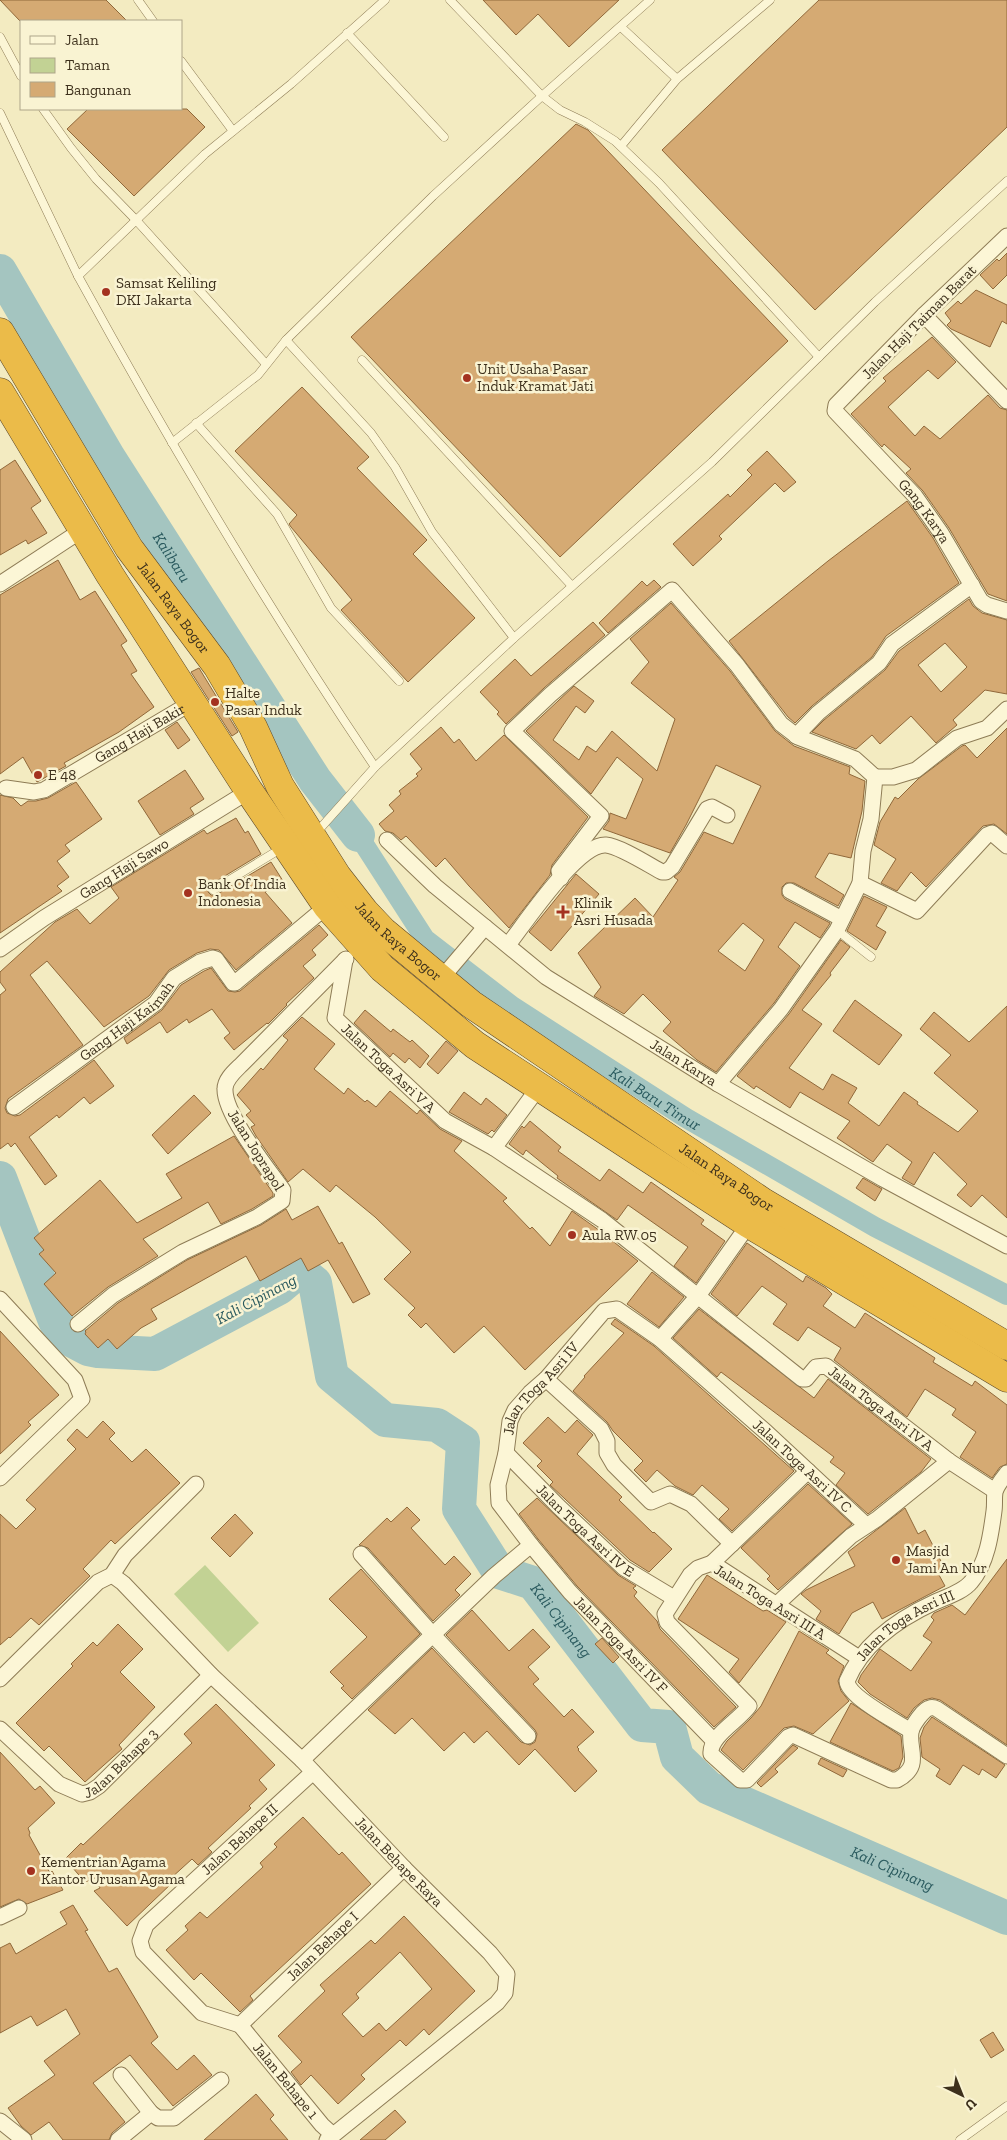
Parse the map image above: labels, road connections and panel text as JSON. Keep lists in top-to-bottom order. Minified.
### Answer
{"streets":{"highway":["Jalan Raya Bogor"],"street":["Jalan Haji Taiman Barat","Gang Karya","Gang Haji Bakir","Gang Haji Sawo","Gang Haji Kaimah","Jalan Karya","Jalan Toga Asri V A","Jalan Joprapol","Jalan Toga Asri IV","Jalan Toga Asri IV A","Jalan Toga Asri IV C","Jalan Toga Asri IV E","Jalan Toga Asri III A","Jalan Toga Asri III","Jalan Toga Asri IV F","Jalan Behape 3","Jalan Behape II","Jalan Behape Raya","Jalan Behape I","Jalan Behape 1"]},"crossings":[["Jalan Haji Taiman Barat","Gang Karya"],["Jalan Raya Bogor","Gang Haji Bakir"],["Jalan Raya Bogor","Gang Haji Sawo"],["Jalan Raya Bogor","Gang Haji Kaimah"],["Jalan Raya Bogor","Jalan Toga Asri V A"],["Jalan Raya Bogor","Jalan Joprapol"],["Jalan Toga Asri V A","Jalan Joprapol"],["Jalan Toga Asri IV","Jalan Toga Asri IV C"],["Jalan Toga Asri IV","Jalan Toga Asri IV E"],["Jalan Toga Asri IV","Jalan Toga Asri IV F"],["Jalan Toga Asri IV A","Jalan Toga Asri IV C"],["Jalan Toga Asri IV A","Jalan Toga Asri III"],["Jalan Toga Asri IV E","Jalan Toga Asri III A"],["Jalan Toga Asri III A","Jalan Toga Asri III"],["Jalan Toga Asri III A","Jalan Toga Asri IV F"],["Jalan Behape 3","Jalan Behape Raya"],["Jalan Behape II","Jalan Behape Raya"],["Jalan Behape II","Jalan Behape I"],["Jalan Behape II","Jalan Behape 1"],["Jalan Behape Raya","Jalan Behape I"],["Jalan Behape Raya","Jalan Behape 1"],["Jalan Behape I","Jalan Behape 1"]],"water":["Kalibaru","Kali Baru Timur","Kali Cipinang"],"places":{"other":["Samsat Keliling DKI Jakarta","Unit Usaha Pasar Induk Kramat Jati","Halte Pasar Induk","E 48","Bank Of India Indonesia","Aula RW 05","Masjid Jami An Nur","Kementrian Agama Kantor Urusan Agama"],"health":["Klinik Asri Husada"]},"legend":["Jalan","Taman","Bangunan"],"north":"bottom right"}
